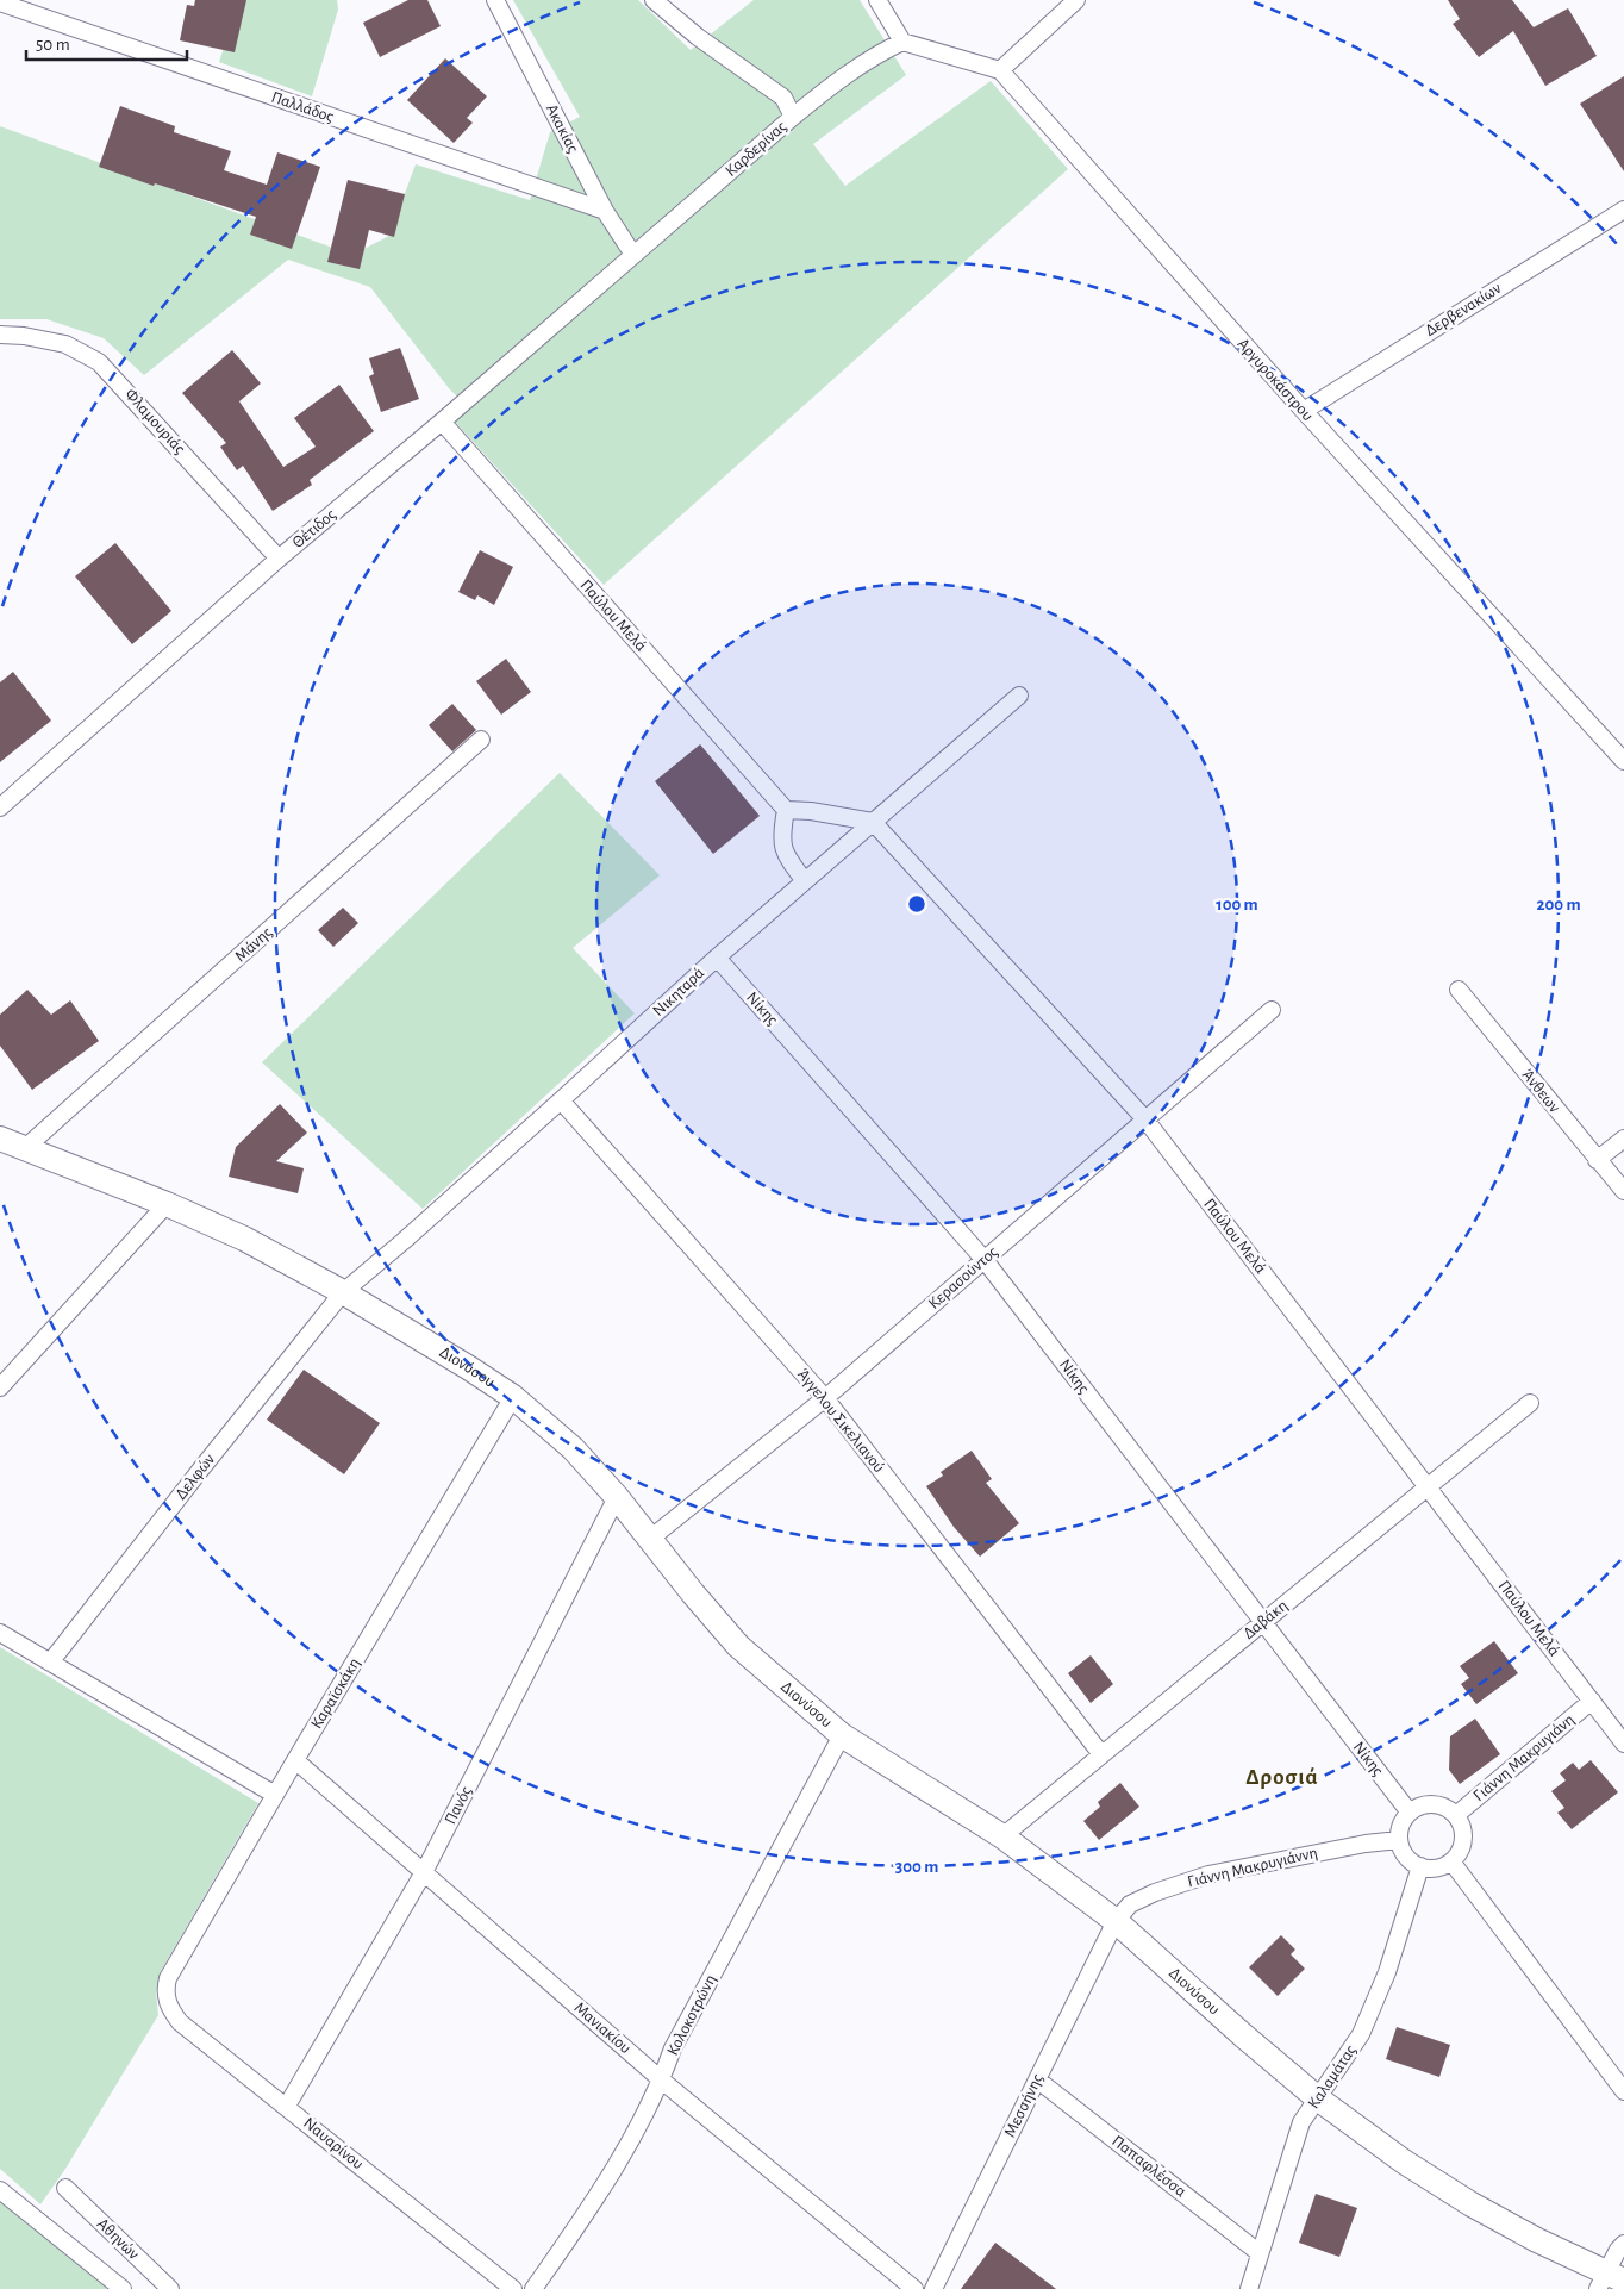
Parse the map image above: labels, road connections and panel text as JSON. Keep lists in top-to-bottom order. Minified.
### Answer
{"streets":{"main road":["Διονύσου"],"street":["Παλλάδος","Ακακίας","Καρδερίνας","Δερβενακίων","Αργυροκάστρου","Φλαμουριάς","Θέτιδος","Παύλου Μελά","Μάνης","Νικηταρά","Νίκης","Άνθεων","Κερασούντος","Άγγελου Σικελιανού","Δελφών","Δαβάκη","Καραϊσκάκη","Γιάννη Μακρυγιάνη","Πανός","Γιάννη Μακρυγιάννη","Κολοκοτρώνη","Μανιακίου","Καλαμάτας","Μεσσήνης","Ναυαρίνου","Παπαφλέσσα","Αθηνών"]},"crossings":[["Παλλάδος","Ακακίας"],["Ακακίας","Καρδερίνας"],["Ακακίας","Θέτιδος"],["Καρδερίνας","Θέτιδος"],["Δερβενακίων","Αργυροκάστρου"],["Φλαμουριάς","Θέτιδος"],["Θέτιδος","Παύλου Μελά"],["Παύλου Μελά","Νικηταρά"],["Παύλου Μελά","Κερασούντος"],["Παύλου Μελά","Δαβάκη"],["Παύλου Μελά","Γιάννη Μακρυγιάνη"],["Μάνης","Διονύσου"],["Νικηταρά","Νίκης"],["Νικηταρά","Διονύσου"],["Νικηταρά","Άγγελου Σικελιανού"],["Νικηταρά","Δελφών"],["Νίκης","Κερασούντος"],["Νίκης","Δαβάκη"],["Νίκης","Γιάννη Μακρυγιάνη"],["Νίκης","Γιάννη Μακρυγιάννη"],["Νίκης","Καλαμάτας"],["Κερασούντος","Διονύσου"],["Κερασούντος","Άγγελου Σικελιανού"],["Διονύσου","Δελφών"],["Διονύσου","Δαβάκη"],["Διονύσου","Καραϊσκάκη"],["Διονύσου","Πανός"],["Διονύσου","Γιάννη Μακρυγιάννη"],["Διονύσου","Κολοκοτρώνη"],["Διονύσου","Καλαμάτας"],["Διονύσου","Μεσσήνης"],["Άγγελου Σικελιανού","Δαβάκη"],["Καραϊσκάκη","Μανιακίου"],["Καραϊσκάκη","Ναυαρίνου"],["Γιάννη Μακρυγιάνη","Γιάννη Μακρυγιάννη"],["Γιάννη Μακρυγιάνη","Καλαμάτας"],["Πανός","Μανιακίου"],["Πανός","Ναυαρίνου"],["Γιάννη Μακρυγιάννη","Καλαμάτας"],["Γιάννη Μακρυγιάννη","Μεσσήνης"],["Κολοκοτρώνη","Μανιακίου"],["Καλαμάτας","Παπαφλέσσα"],["Μεσσήνης","Παπαφλέσσα"]],"districts":["Δροσιά"],"scale_bar":"50 m","rings":["100 m","200 m","300 m"]}
